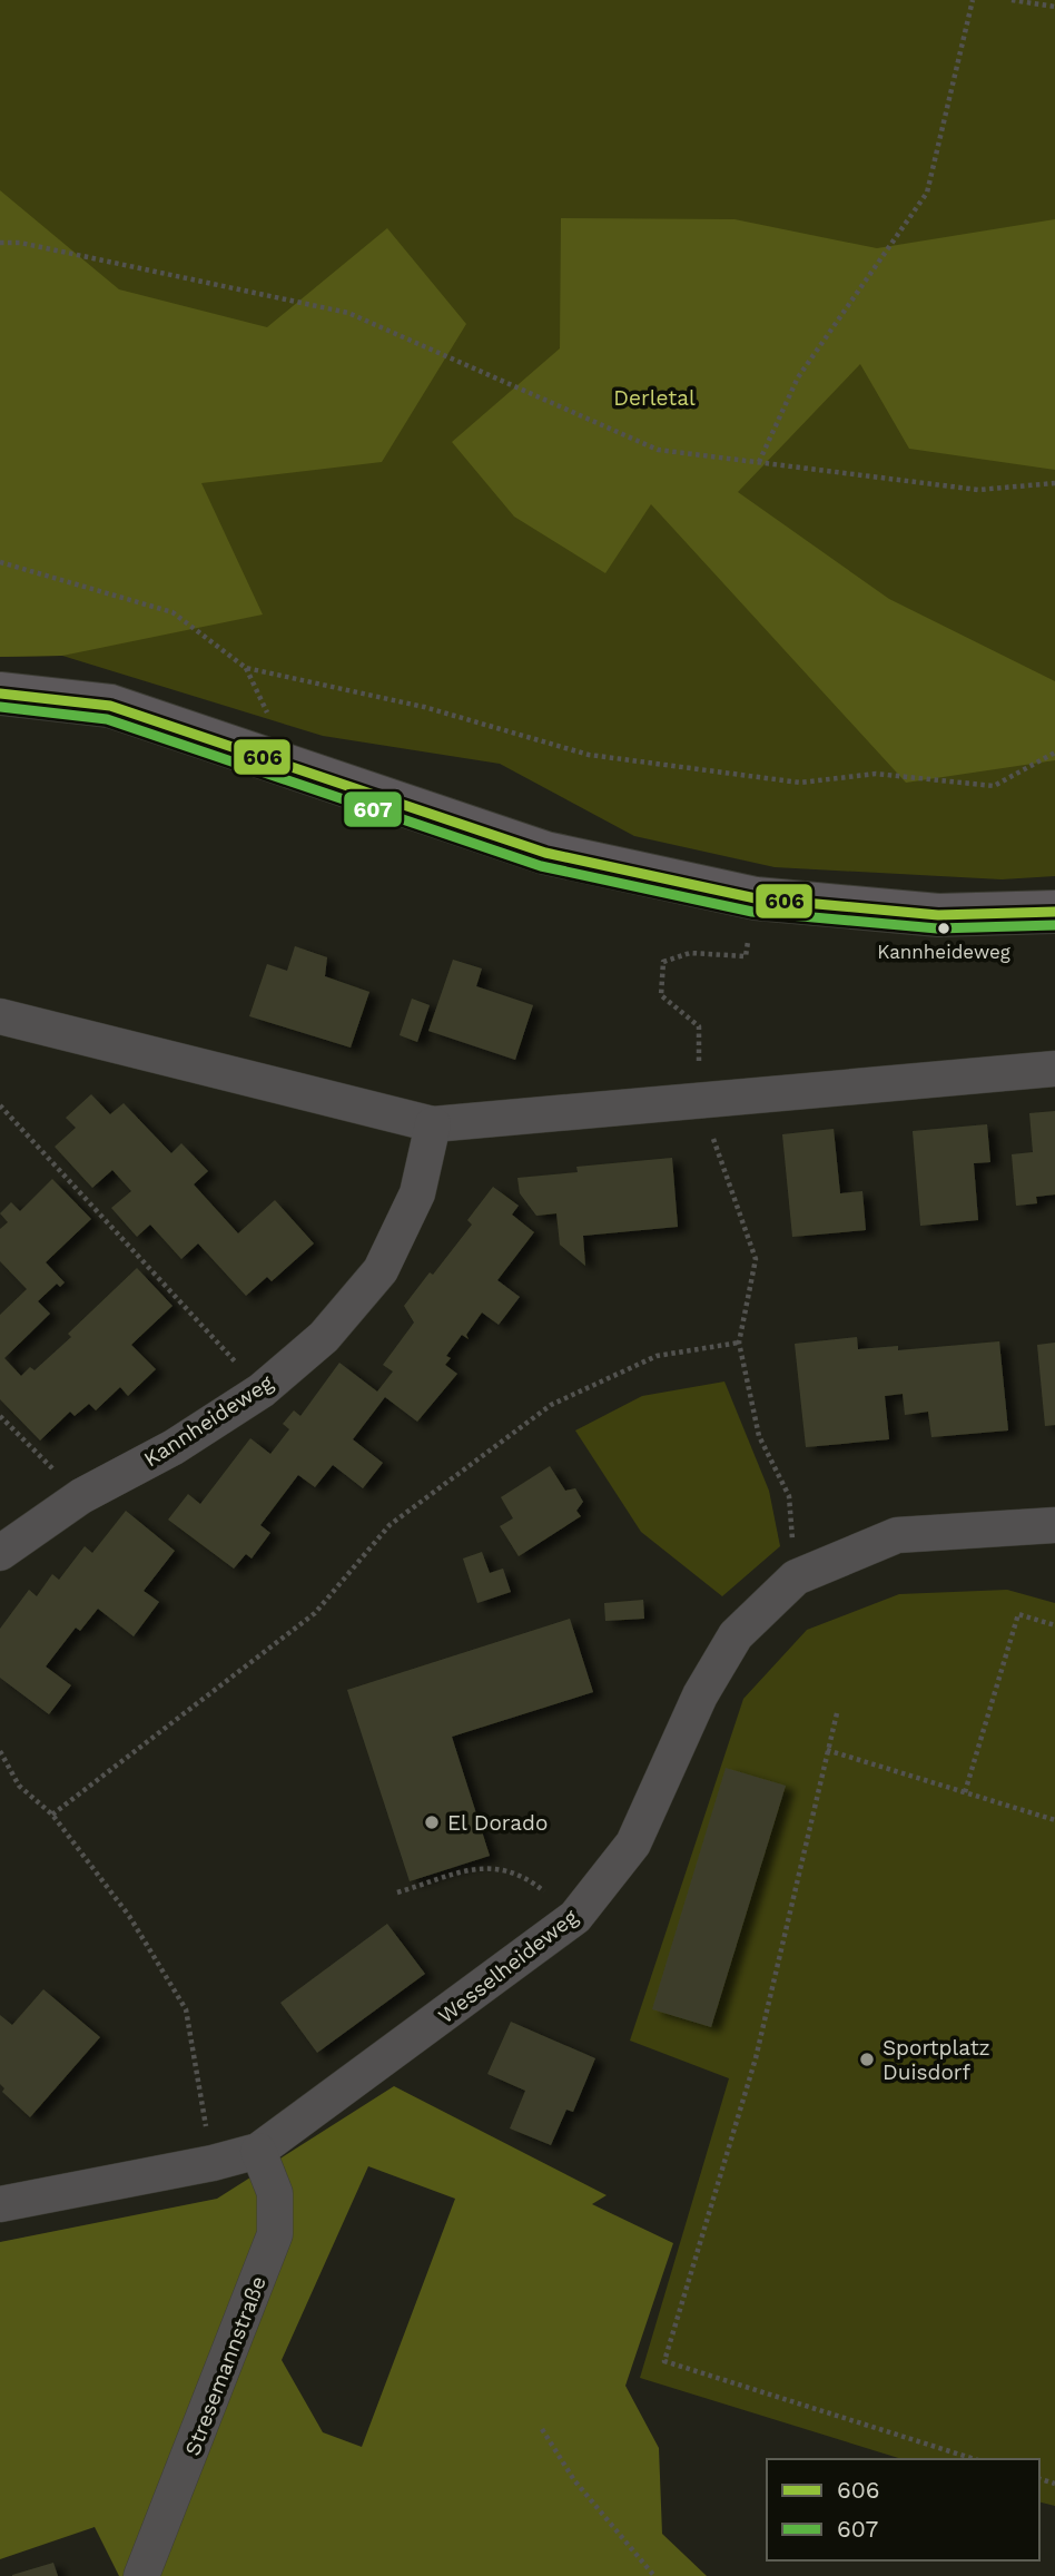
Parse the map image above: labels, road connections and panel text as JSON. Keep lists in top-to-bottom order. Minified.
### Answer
{"streets":{"street":["Kannheideweg","Wesselheideweg","Stresemannstraße"]},"crossings":[["Wesselheideweg","Stresemannstraße"]],"parks":["Derletal"],"places":["Kannheideweg","El Dorado","Sportplatz Duisdorf"],"lines":["transit line 606","transit line 607"],"legend":["606","607"]}
